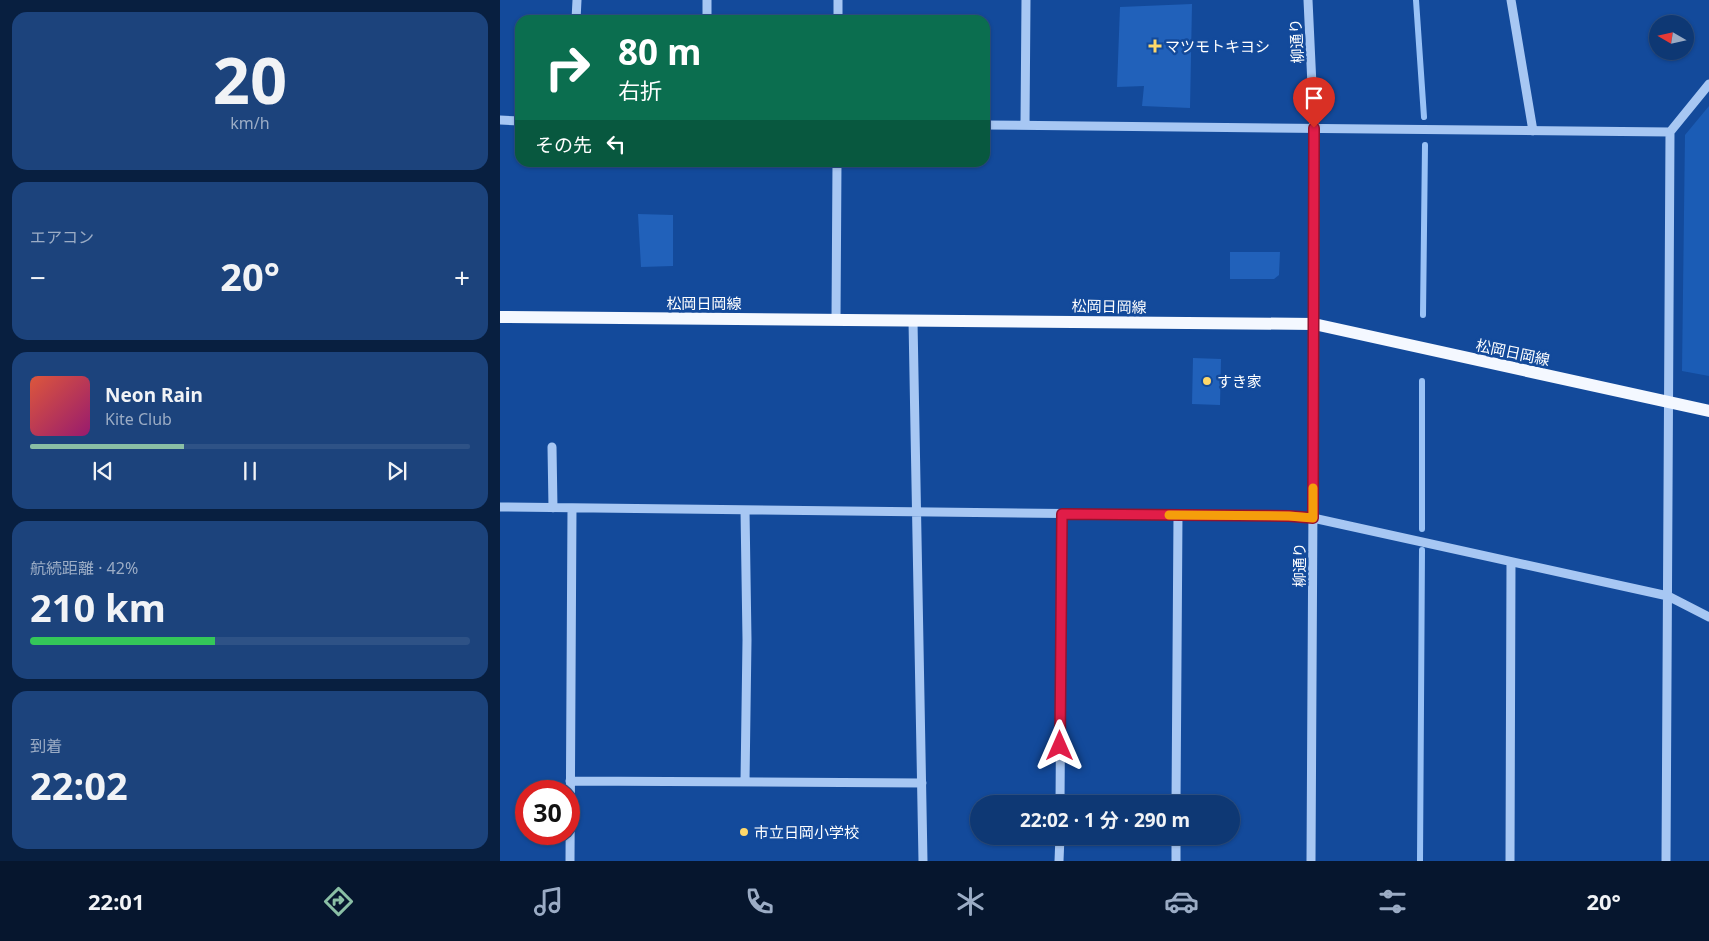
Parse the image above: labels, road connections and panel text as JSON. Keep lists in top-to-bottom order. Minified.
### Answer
{"streets":{"main road":["松岡日岡線"],"street":["柳通り"]},"crossings":[["柳通り","松岡日岡線"]],"places":{"health":["マツモトキヨシ"],"other":["すき家","市立日岡小学校"]},"north":"left","page":{"tile":[["20","km/h"],"エアコン",["航続距離 · 42%","210 km"],["到着","22:02"]],"turn":["80 m","右折"],"then":"その先","heat":["−","20°","+"],"song":["Neon Rain","Kite Club"],"limit":"30","trip":"22:02 · 1 分 · 290 m","tabs":["22:01","20°"]}}
